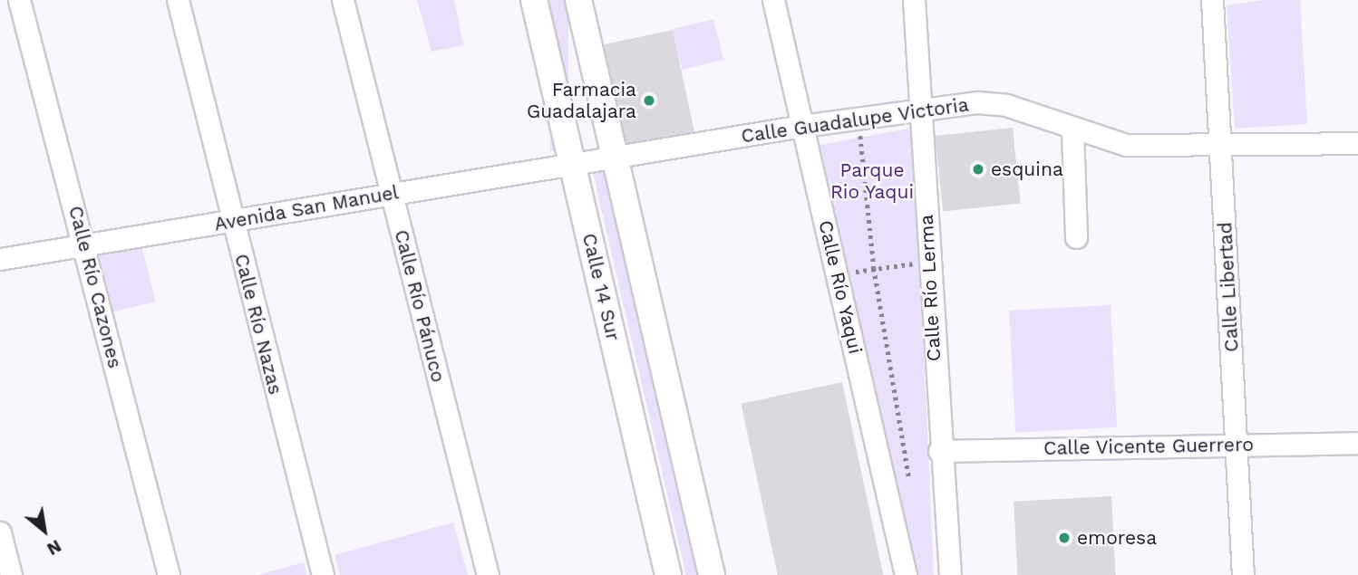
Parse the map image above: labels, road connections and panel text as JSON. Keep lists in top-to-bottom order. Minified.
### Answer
{"streets":{"main road":["Calle 14 Sur"],"street":["Calle Guadalupe Victoria","Avenida San Manuel","Calle Río Cazones","Calle Río Yaqui","Calle Libertad","Calle Río Lerma","Calle Río Pánuco","Calle Río Nazas","Calle Vicente Guerrero"]},"crossings":[["Calle Guadalupe Victoria","Avenida San Manuel"],["Calle Guadalupe Victoria","Calle Río Yaqui"],["Calle Guadalupe Victoria","Calle Libertad"],["Calle Guadalupe Victoria","Calle Río Lerma"],["Avenida San Manuel","Calle Río Cazones"],["Avenida San Manuel","Calle 14 Sur"],["Avenida San Manuel","Calle Río Pánuco"],["Avenida San Manuel","Calle Río Nazas"],["Calle Libertad","Calle Vicente Guerrero"],["Calle Río Lerma","Calle Vicente Guerrero"]],"parks":["Parque Rio Yaqui"],"places":["Farmacia Guadalajara","esquina","emoresa"],"north":"bottom right"}
